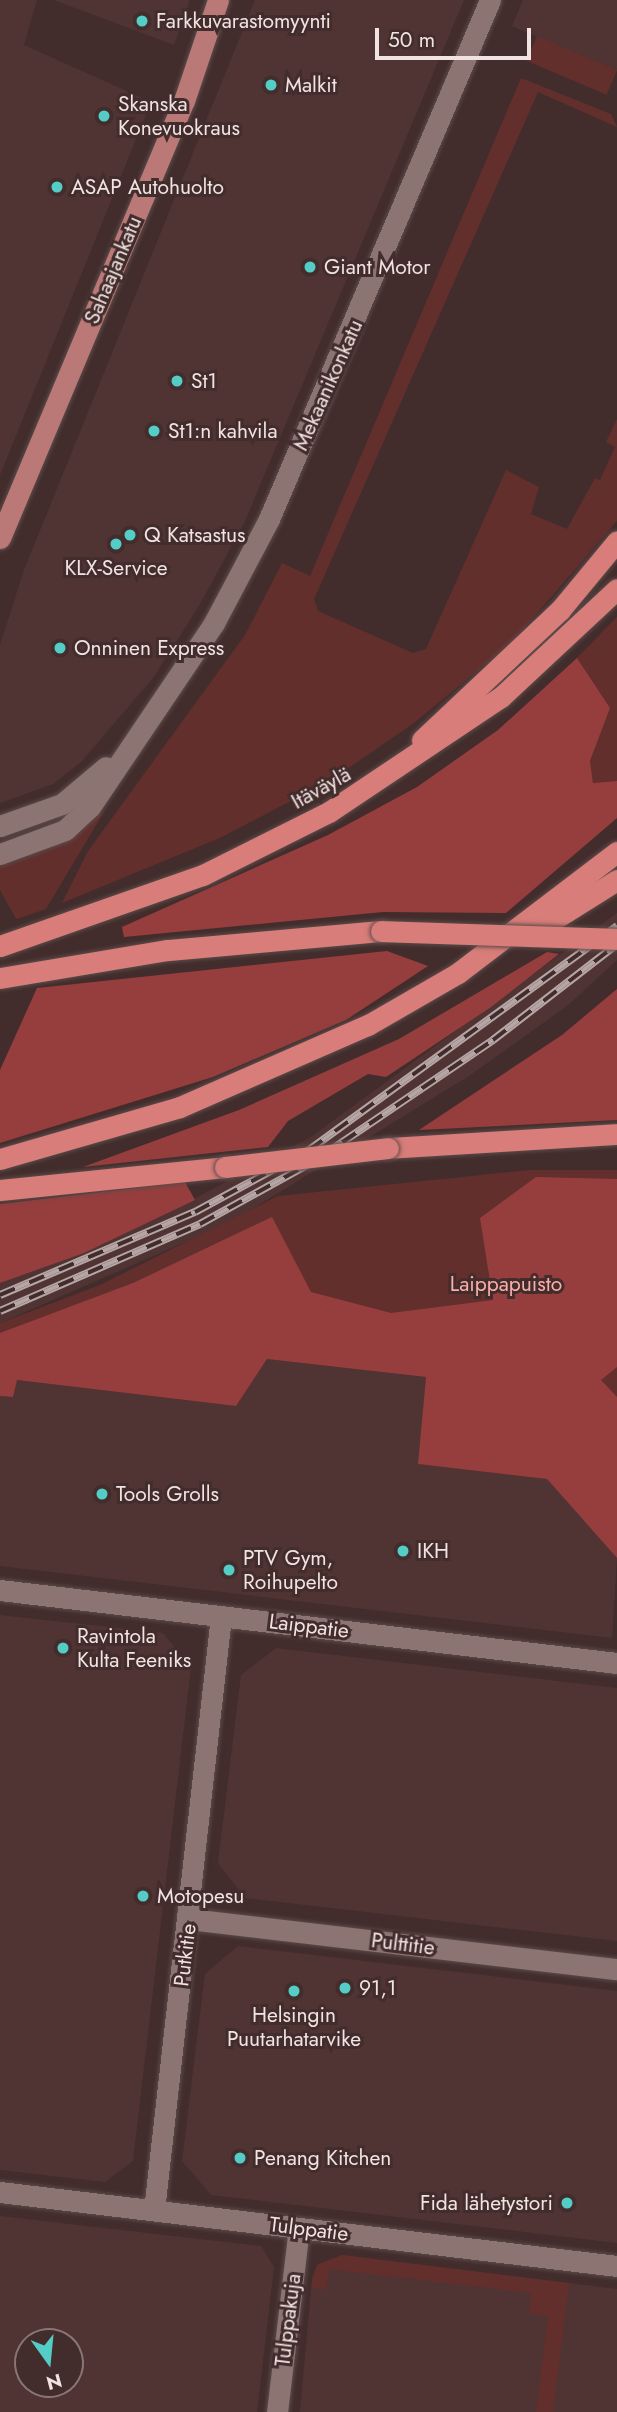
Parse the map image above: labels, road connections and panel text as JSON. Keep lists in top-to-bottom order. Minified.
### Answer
{"streets":{"highway":["Itäväylä"],"main road":["Sahaajankatu"],"street":["Mekaanikonkatu","Laippatie","Pulttitie","Putkitie","Tulppatie","Tulppakuja"]},"crossings":[["Laippatie","Putkitie"],["Pulttitie","Putkitie"],["Putkitie","Tulppatie"],["Tulppatie","Tulppakuja"]],"parks":["Laippapuisto"],"places":["Farkkuvarastomyynti","Malkit","Skanska Konevuokraus","ASAP Autohuolto","Giant Motor","St1","St1:n kahvila","Q Katsastus","KLX-Service","Onninen Express","Tools Grolls","IKH","PTV Gym, Roihupelto","Ravintola Kulta Feeniks","Motopesu","91,1","Helsingin Puutarhatarvike","Penang Kitchen","Fida lähetystori"],"scale_bar":"50 m","north":"bottom"}
